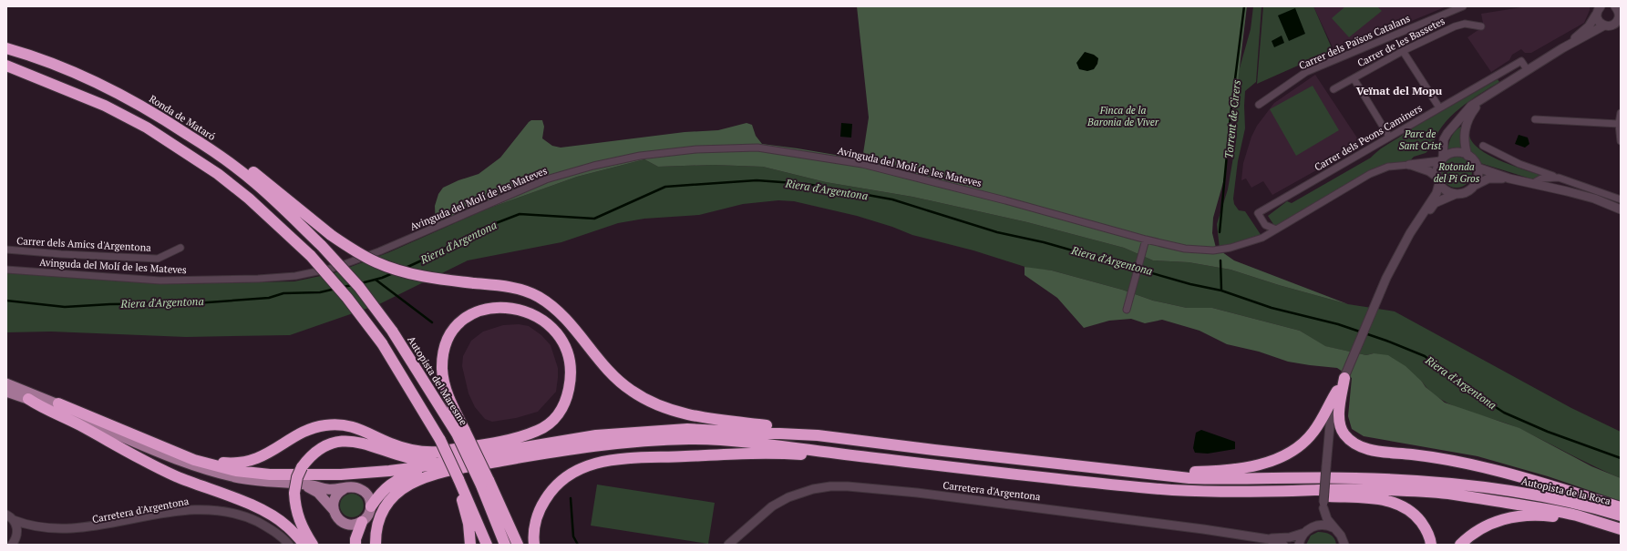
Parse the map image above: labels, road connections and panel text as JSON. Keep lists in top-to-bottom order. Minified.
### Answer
{"streets":{"highway":["Ronda de Mataró","Autopista del Maresme","Autopista de la Roca"],"street":["Carrer dels Països Catalans","Carrer de les Bassetes","Carrer dels Peons Caminers","Avinguda del Molí de les Mateves","Carrer dels Amics d'Argentona","Carretera d'Argentona"]},"crossings":[["Ronda de Mataró","Autopista del Maresme"],["Carrer dels Peons Caminers","Avinguda del Molí de les Mateves"]],"districts":["Veïnat del Mopu"],"water":["Torrent de Cirers","Riera d'Argentona"],"parks":["Finca de la Baronia de Viver","Parc de Sant Crist","Rotonda del Pi Gros"]}
